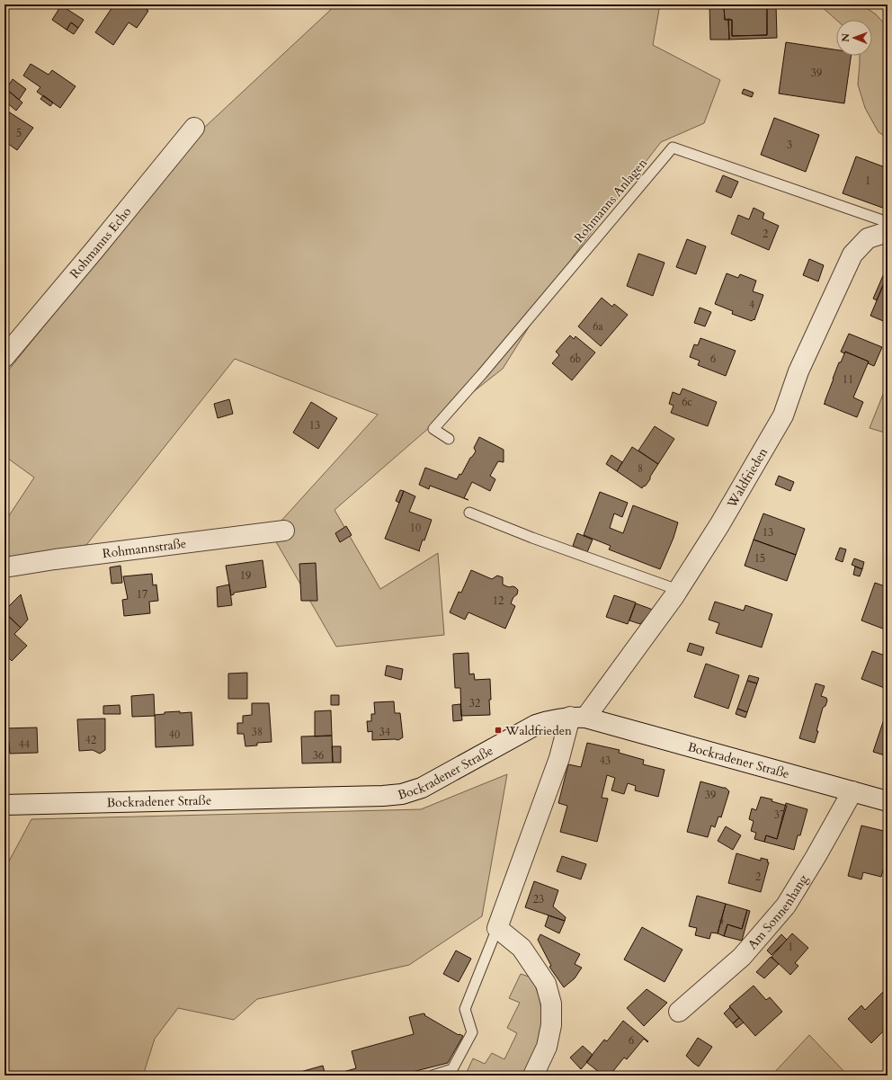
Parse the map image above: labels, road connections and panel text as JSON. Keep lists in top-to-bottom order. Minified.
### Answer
{"streets":{"street":["Rohmanns Echo","Waldfrieden","Rohmannstraße","Bockradener Straße","Am Sonnenhang"],"lane":["Rohmanns Anlagen"]},"crossings":[["Waldfrieden","Bockradener Straße"],["Bockradener Straße","Am Sonnenhang"]],"places":{"transit":["Waldfrieden"]},"house_numbers":["39","5","3","1","2","4","6a","6b","6","11","6c","13","8","10","13","15","19","17","12","32","38","34","40","42","44","36","43","39","37","2","23","4","1","6"],"north":"left"}
